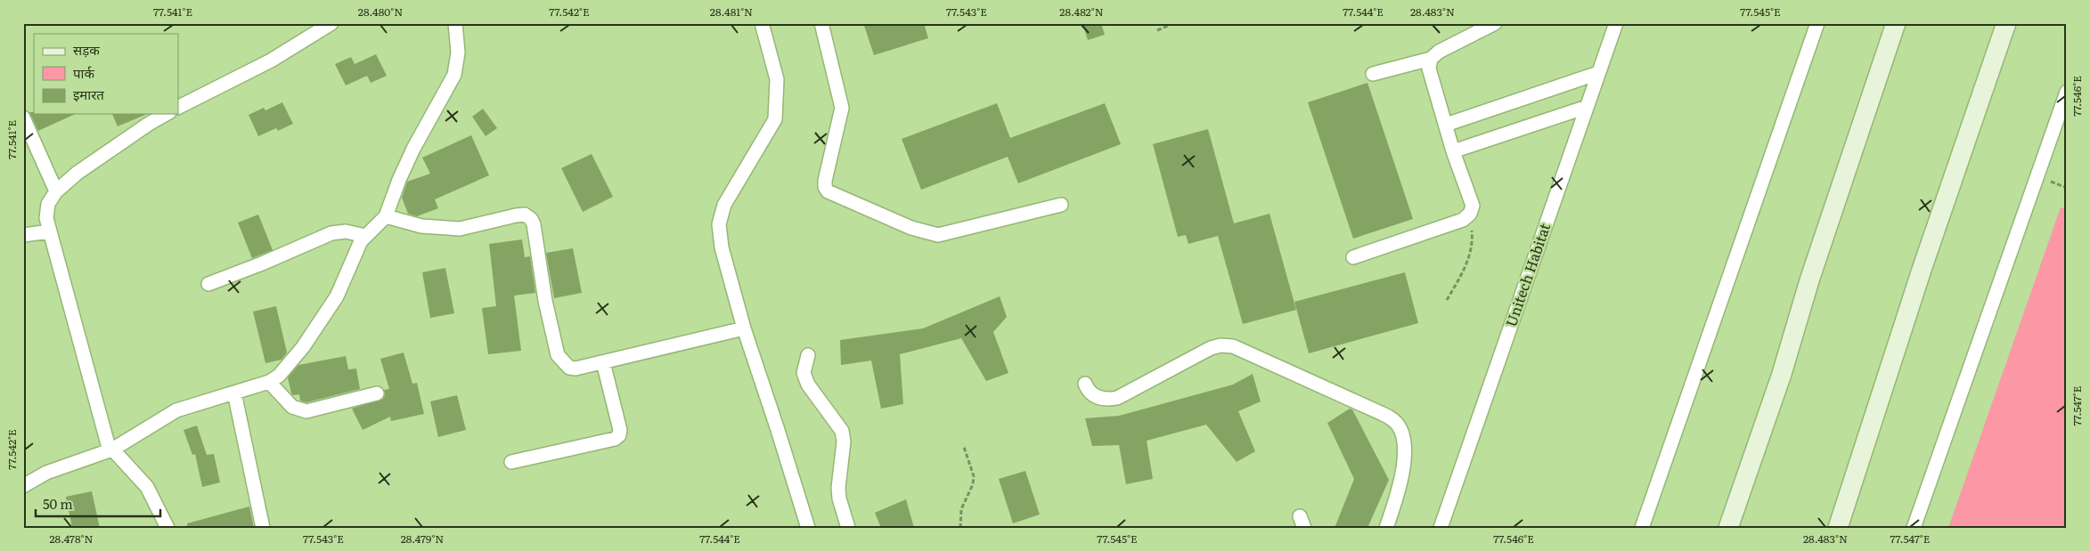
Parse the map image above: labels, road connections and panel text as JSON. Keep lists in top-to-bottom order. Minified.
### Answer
{"streets":{"street":["Unitech Habitat"]},"legend":["सड़क","पार्क","इमारत"],"scale_bar":"50 m","coordinates":["77.541°E","28.480°N","77.542°E","28.481°N","77.543°E","28.482°N","77.544°E","28.483°N","77.545°E","77.546°E","77.547°E","28.478°N","28.479°N"]}
